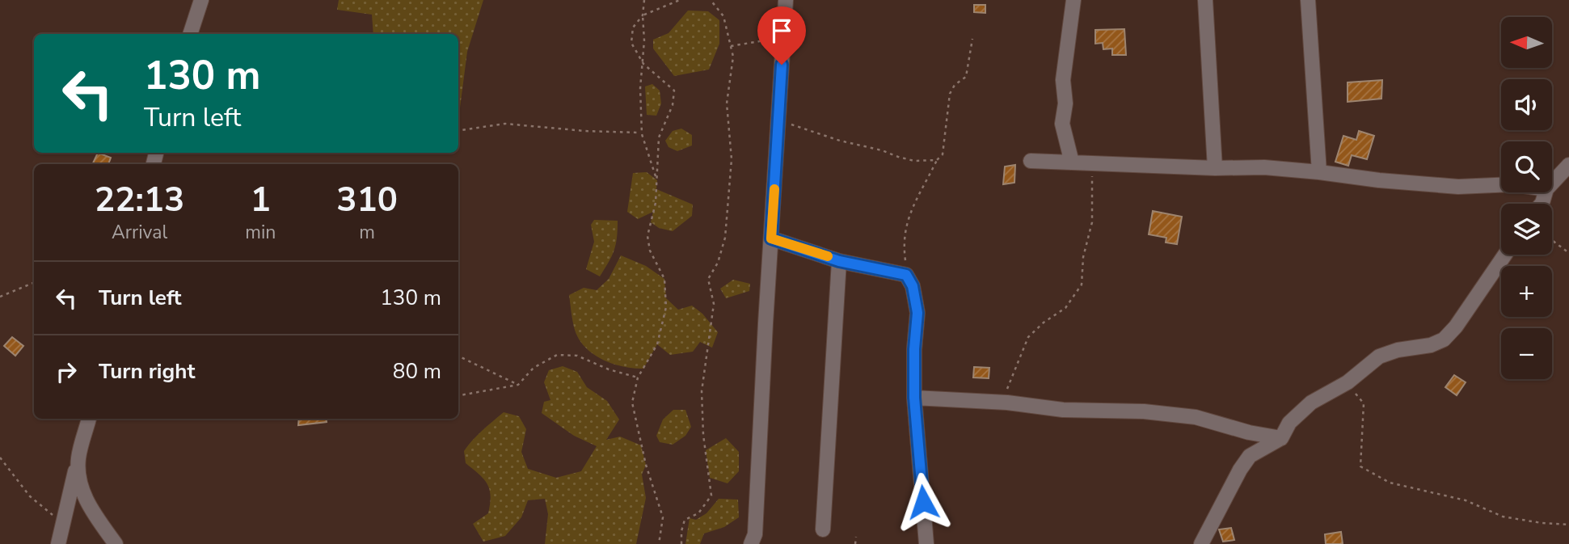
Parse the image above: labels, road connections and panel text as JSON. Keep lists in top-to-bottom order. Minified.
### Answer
{"north":"left","page":{"map_buttons":["+","−"],"turn":["130 m","Turn left"],"eta":["22:13","Arrival","1","min","310","m"],"list":[{"name":"Turn left","value":"130 m"},{"name":"Turn right","value":"80 m"}]}}
